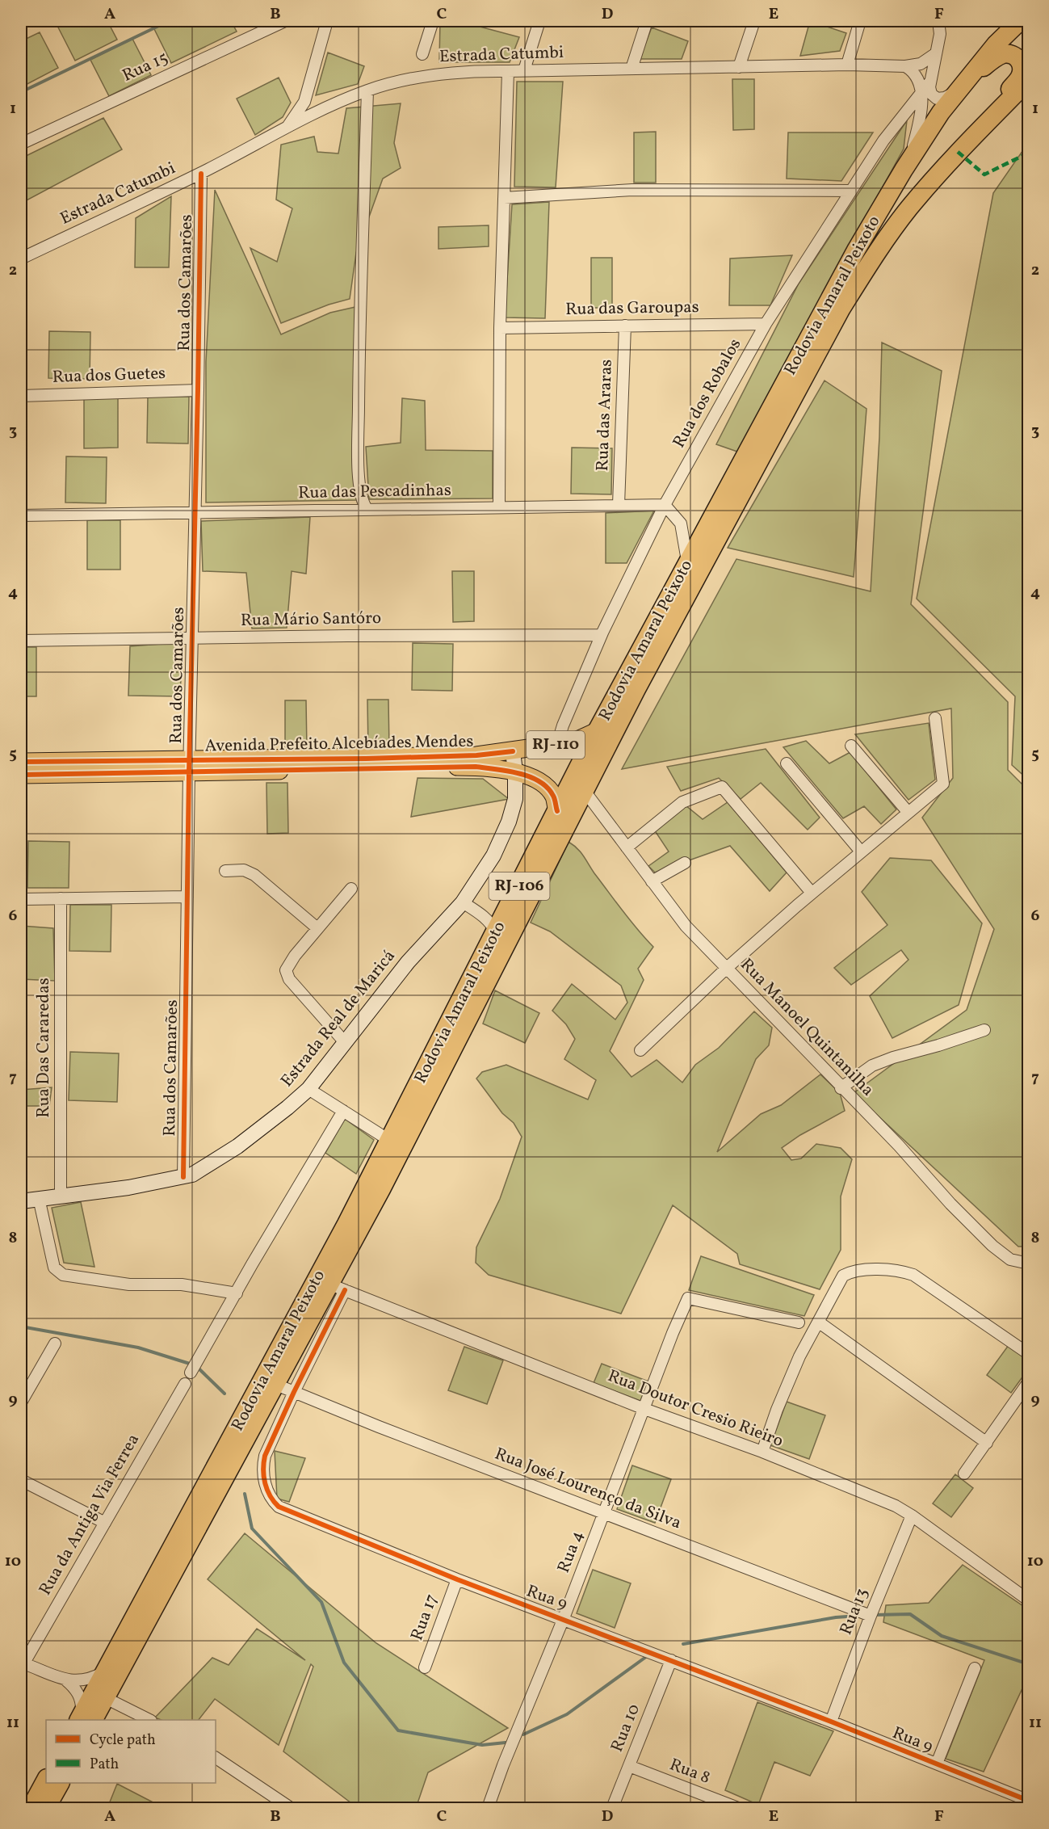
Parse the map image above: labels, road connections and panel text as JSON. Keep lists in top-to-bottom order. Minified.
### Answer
{"streets":{"highway":["Rodovia Amaral Peixoto","RJ-106"],"main road":["Avenida Prefeito Alcebíades Mendes","RJ-110","Estrada Real de Maricá"],"street":["Estrada Catumbi","Rua 15","Rua dos Camarões","Rua das Garoupas","Rua dos Guetes","Rua dos Robalos","Rua das Araras","Rua das Pescadinhas","Rua Mário Santóro","Rua Manoel Quintanilha","Rua Das Cararedas","Rua Doutor Cresio Rieiro","Rua José Lourenço da Silva","Rua da Antiga Via Ferrea","Rua 4","Rua 9","Rua 13","Rua 17","Rua 10","Rua 8"]},"crossings":[["Estrada Catumbi","Rua dos Camarões"],["Rua dos Camarões","Rua dos Guetes"],["Rua dos Camarões","Rua das Pescadinhas"],["Rua dos Camarões","Rua Mário Santóro"],["Rua dos Camarões","Avenida Prefeito Alcebíades Mendes"],["Rua dos Camarões","Estrada Real de Maricá"],["Rodovia Amaral Peixoto","Avenida Prefeito Alcebíades Mendes"],["Rodovia Amaral Peixoto","Rua Manoel Quintanilha"],["Rodovia Amaral Peixoto","Rua Doutor Cresio Rieiro"],["Rodovia Amaral Peixoto","Rua José Lourenço da Silva"],["Rodovia Amaral Peixoto","Rua 9"],["Rua das Garoupas","Rua dos Robalos"],["Rua das Garoupas","Rua das Araras"],["Rua dos Robalos","Rua das Pescadinhas"],["Rua dos Robalos","Rua Mário Santóro"],["Rua dos Robalos","Avenida Prefeito Alcebíades Mendes"],["Rua das Araras","Rua das Pescadinhas"],["Avenida Prefeito Alcebíades Mendes","Estrada Real de Maricá"],["Estrada Real de Maricá","Rua Das Cararedas"],["Rua Doutor Cresio Rieiro","Rua 4"],["Rua Doutor Cresio Rieiro","Rua 9"],["Rua Doutor Cresio Rieiro","Rua 13"],["Rua José Lourenço da Silva","Rua 4"],["Rua José Lourenço da Silva","Rua 9"],["Rua José Lourenço da Silva","Rua 13"],["Rua 4","Rua 9"],["Rua 9","Rua 13"],["Rua 9","Rua 17"],["Rua 9","Rua 10"],["Rua 10","Rua 8"]],"legend":["Cycle path","Path"],"grid":{"columns":["A","B","C","D","E","F"],"rows":["1","2","3","4","5","6","7","8","9","10","11"]}}
